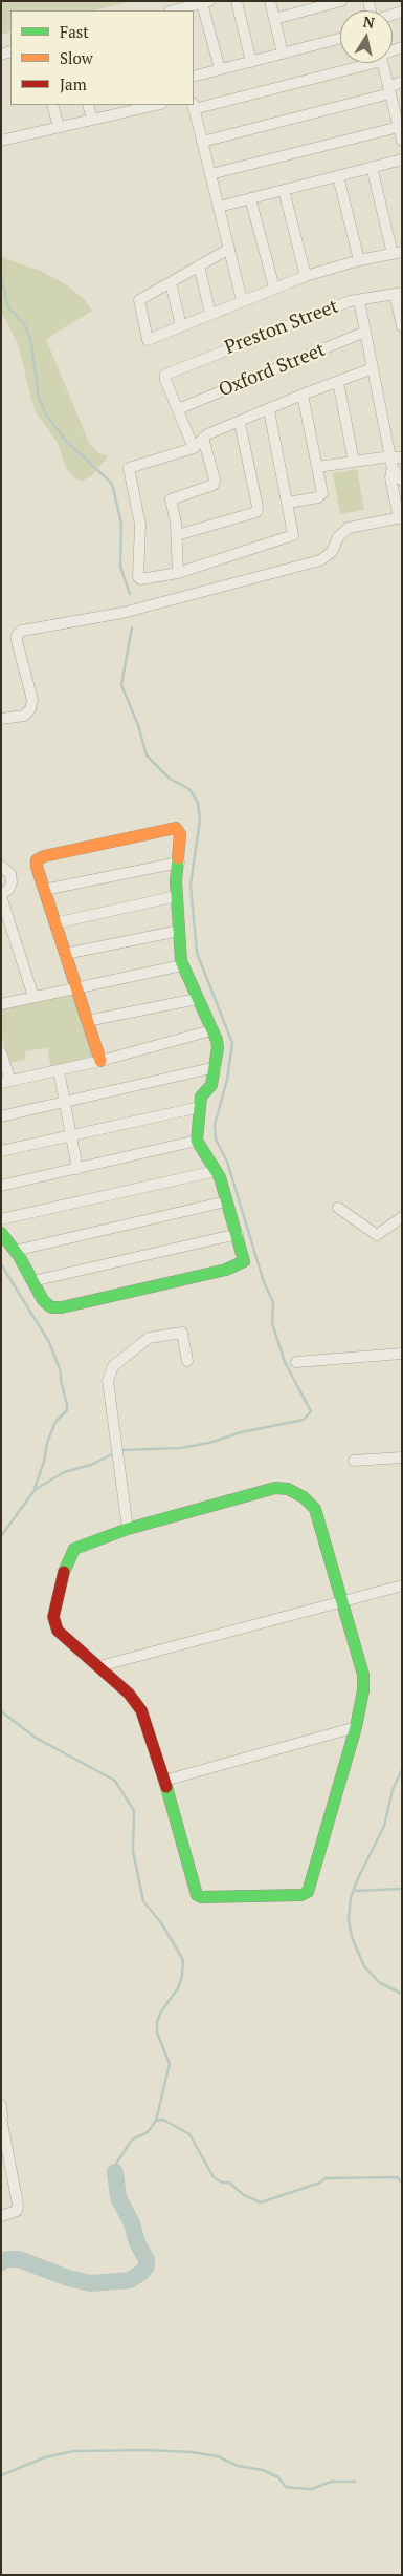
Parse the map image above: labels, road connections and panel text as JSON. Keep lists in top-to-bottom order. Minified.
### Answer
{"streets":{"street":["Preston Street","Oxford Street"]},"crossings":[["Preston Street","Oxford Street"]],"legend":["Fast","Slow","Jam"],"north":"top"}
